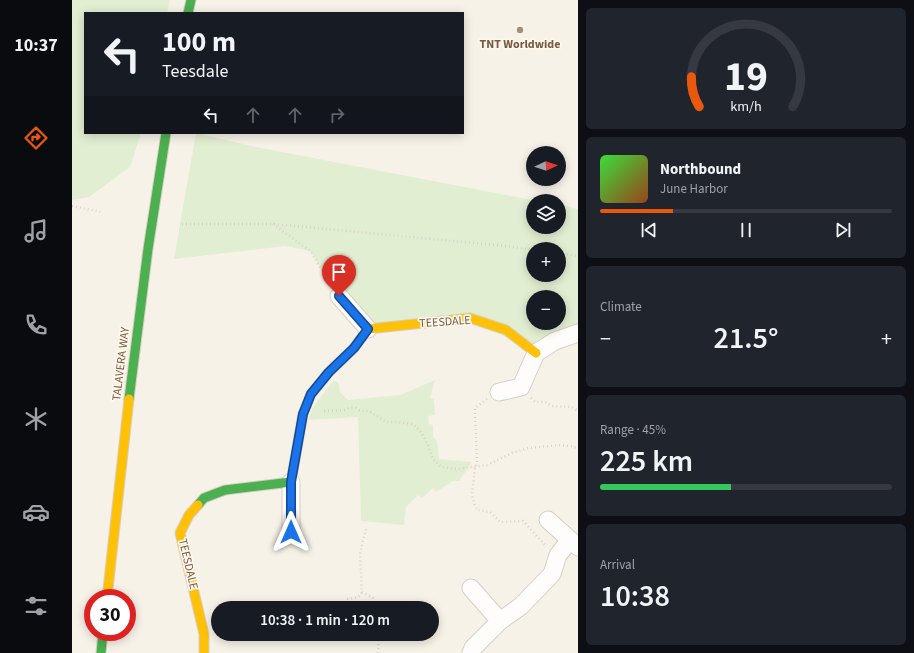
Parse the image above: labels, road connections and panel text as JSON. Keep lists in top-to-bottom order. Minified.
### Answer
{"streets":{"street":["TEESDALE","TALAVERA WAY"]},"places":["TNT Worldwide"],"north":"right","page":{"tabs":"10:37","turn":["100 m","Teesdale"],"map_buttons":["+","−"],"song":["Northbound","June Harbor"],"tile":["Climate",["Range · 45%","225 km"],["Arrival","10:38"]],"heat":["−","21.5°","+"],"limit":"30","trip":"10:38 · 1 min · 120 m","gauge":["19","km/h"]}}
